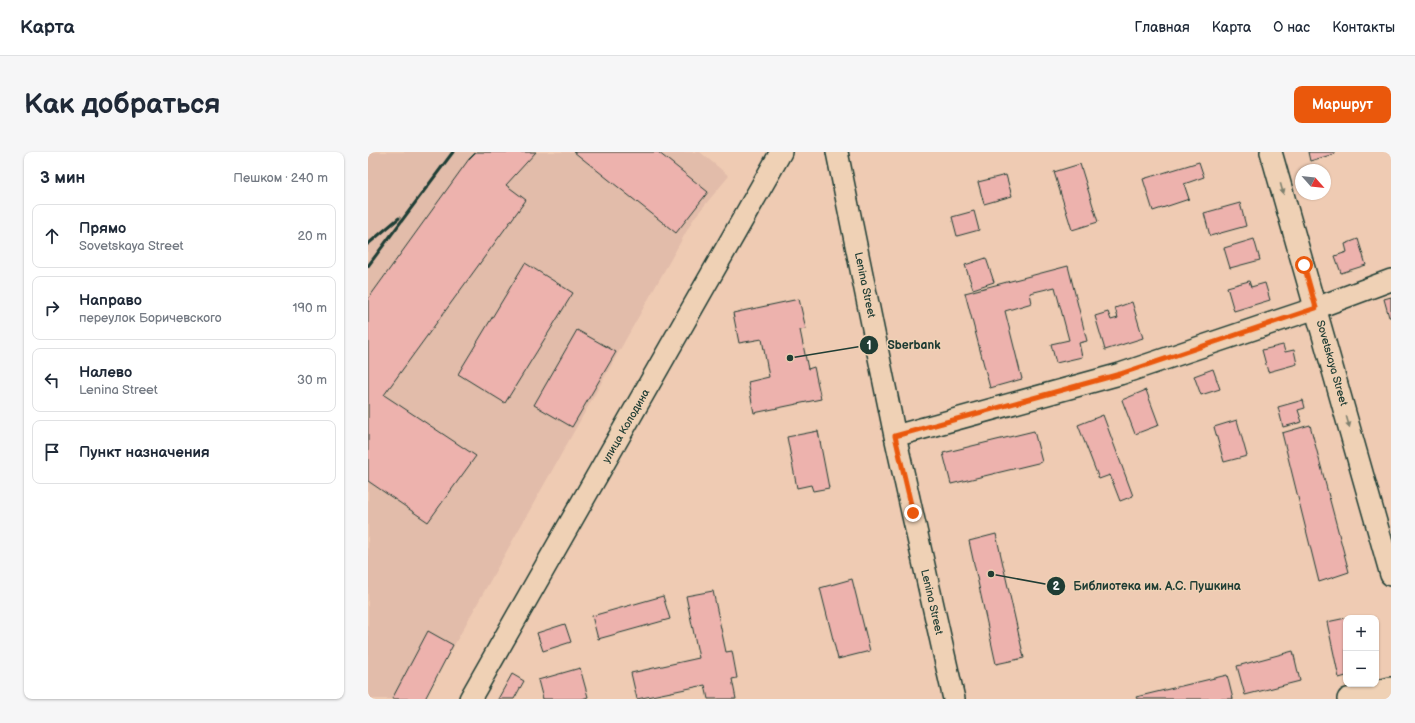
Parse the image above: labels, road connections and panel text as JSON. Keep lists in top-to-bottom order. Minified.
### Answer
{"streets":{"street":["Lenina Street","Sovetskaya Street","улица Колодина"]},"one_way":["Sovetskaya Street"],"places":["Sberbank","Библиотека им. А.С. Пушкина"],"north":"bottom right","page":{"header":"Карта","nav":["Главная","Карта","О нас","Контакты"],"buttons":"Маршрут","title":"Как добраться","heading":["3 мин","Пешком · 240 m"],"list":[["Прямо","Sovetskaya Street","20 m"],["Направо","переулок Боричевского","190 m"],["Налево","Lenina Street","30 m"],"Пункт назначения"],"map_buttons":["+","−"]}}
